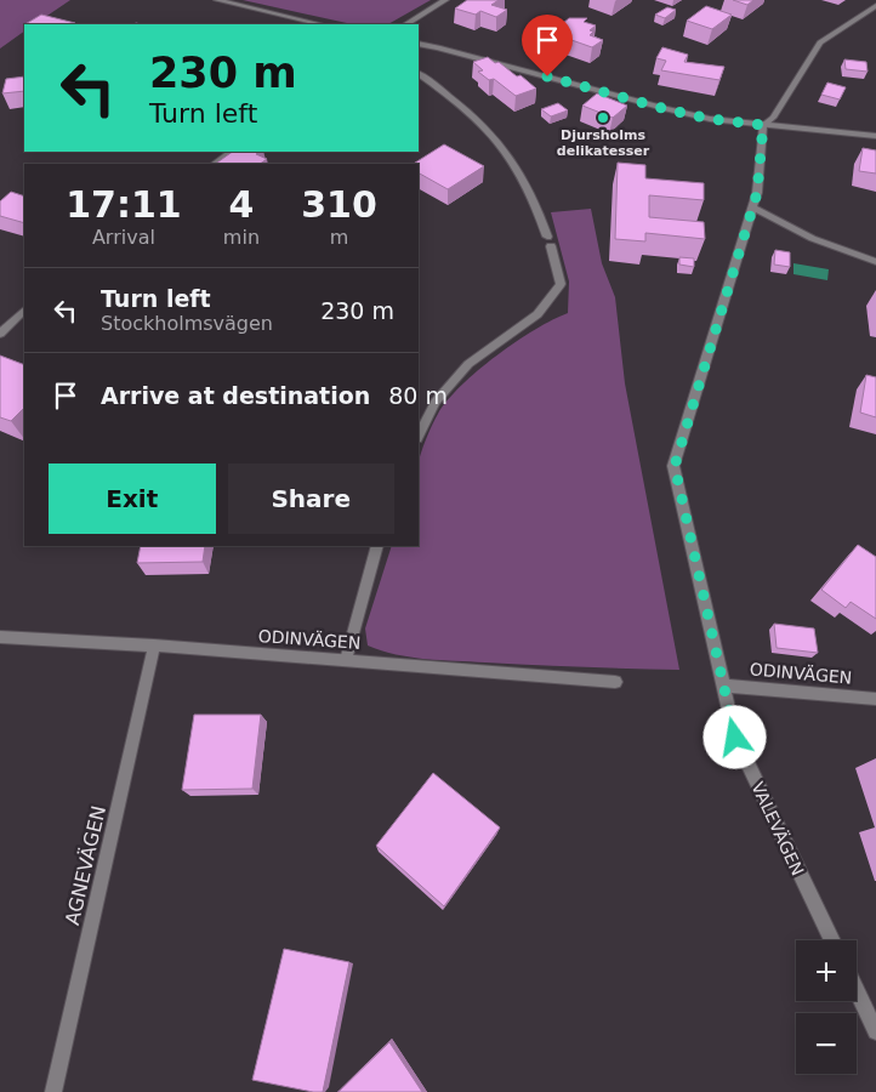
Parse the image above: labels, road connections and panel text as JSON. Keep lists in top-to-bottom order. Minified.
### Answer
{"streets":{"street":["ODINVÄGEN","VALEVÄGEN","AGNEVÄGEN"]},"crossings":[["ODINVÄGEN","VALEVÄGEN"],["ODINVÄGEN","AGNEVÄGEN"]],"places":["Djursholms delikatesser"],"page":{"turn":["230 m","Turn left"],"eta":["17:11","Arrival","4","min","310","m"],"list":[{"name":"Turn left","note":"Stockholmsvägen","value":"230 m"},{"name":"Arrive at destination","value":"80 m"}],"buttons":["Exit","Share"],"map_buttons":["+","−"]}}
